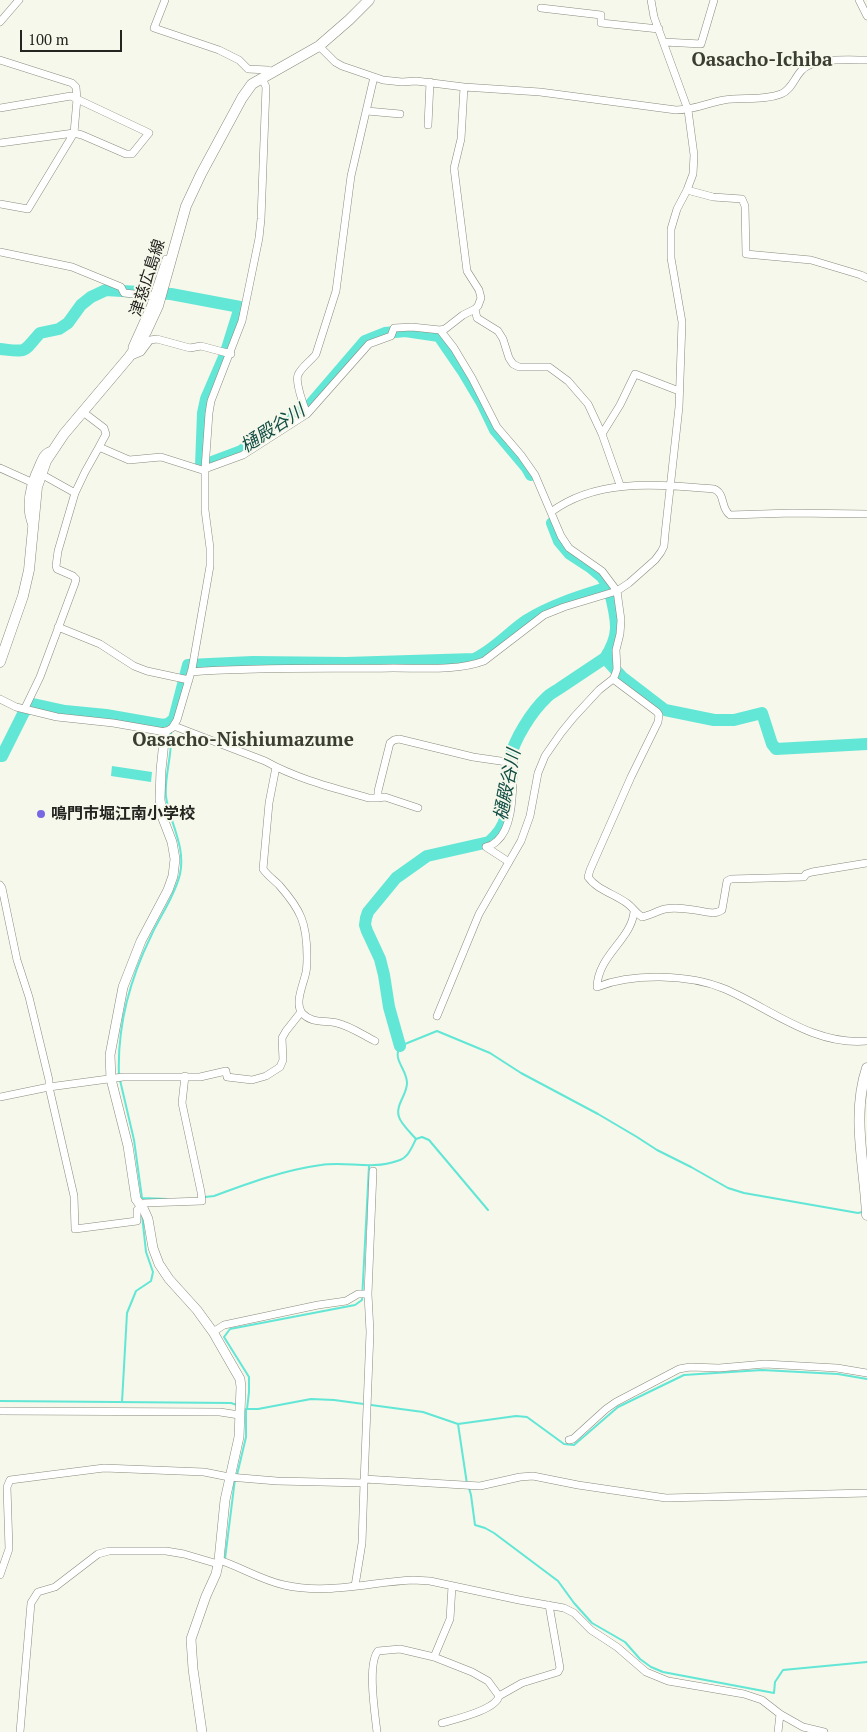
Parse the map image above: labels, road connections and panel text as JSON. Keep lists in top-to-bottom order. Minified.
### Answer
{"streets":{"main road":["津慈広島線"]},"districts":["Oasacho-Ichiba","Oasacho-Nishiumazume"],"water":["樋殿谷川"],"places":["鳴門市堀江南小学校"],"scale_bar":"100 m"}
